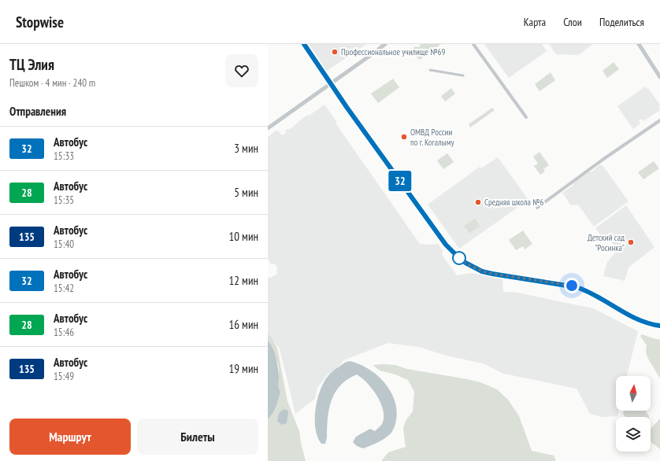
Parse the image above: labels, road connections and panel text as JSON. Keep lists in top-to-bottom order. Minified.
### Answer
{"places":["Профессиональное училище №69","ОМВД России по г. Когалыму","Средняя школа №6","Детский сад \"Росинка\""],"lines":["bus line 32"],"north":"top","page":{"header":"Stopwise","nav":["Карта","Слои","Поделиться"],"heading":[["ТЦ Элия","Пешком · 4 мин · 240 m"],"Отправления"],"on_map":"32","list":[{"mark":"32","name":"Автобус","note":"15:33","value":"3 мин"},{"mark":"28","name":"Автобус","note":"15:35","value":"5 мин"},{"mark":"135","name":"Автобус","note":"15:40","value":"10 мин"},{"mark":"32","name":"Автобус","note":"15:42","value":"12 мин"},{"mark":"28","name":"Автобус","note":"15:46","value":"16 мин"},{"mark":"135","name":"Автобус","note":"15:49","value":"19 мин"}],"buttons":["Маршрут","Билеты"]}}
